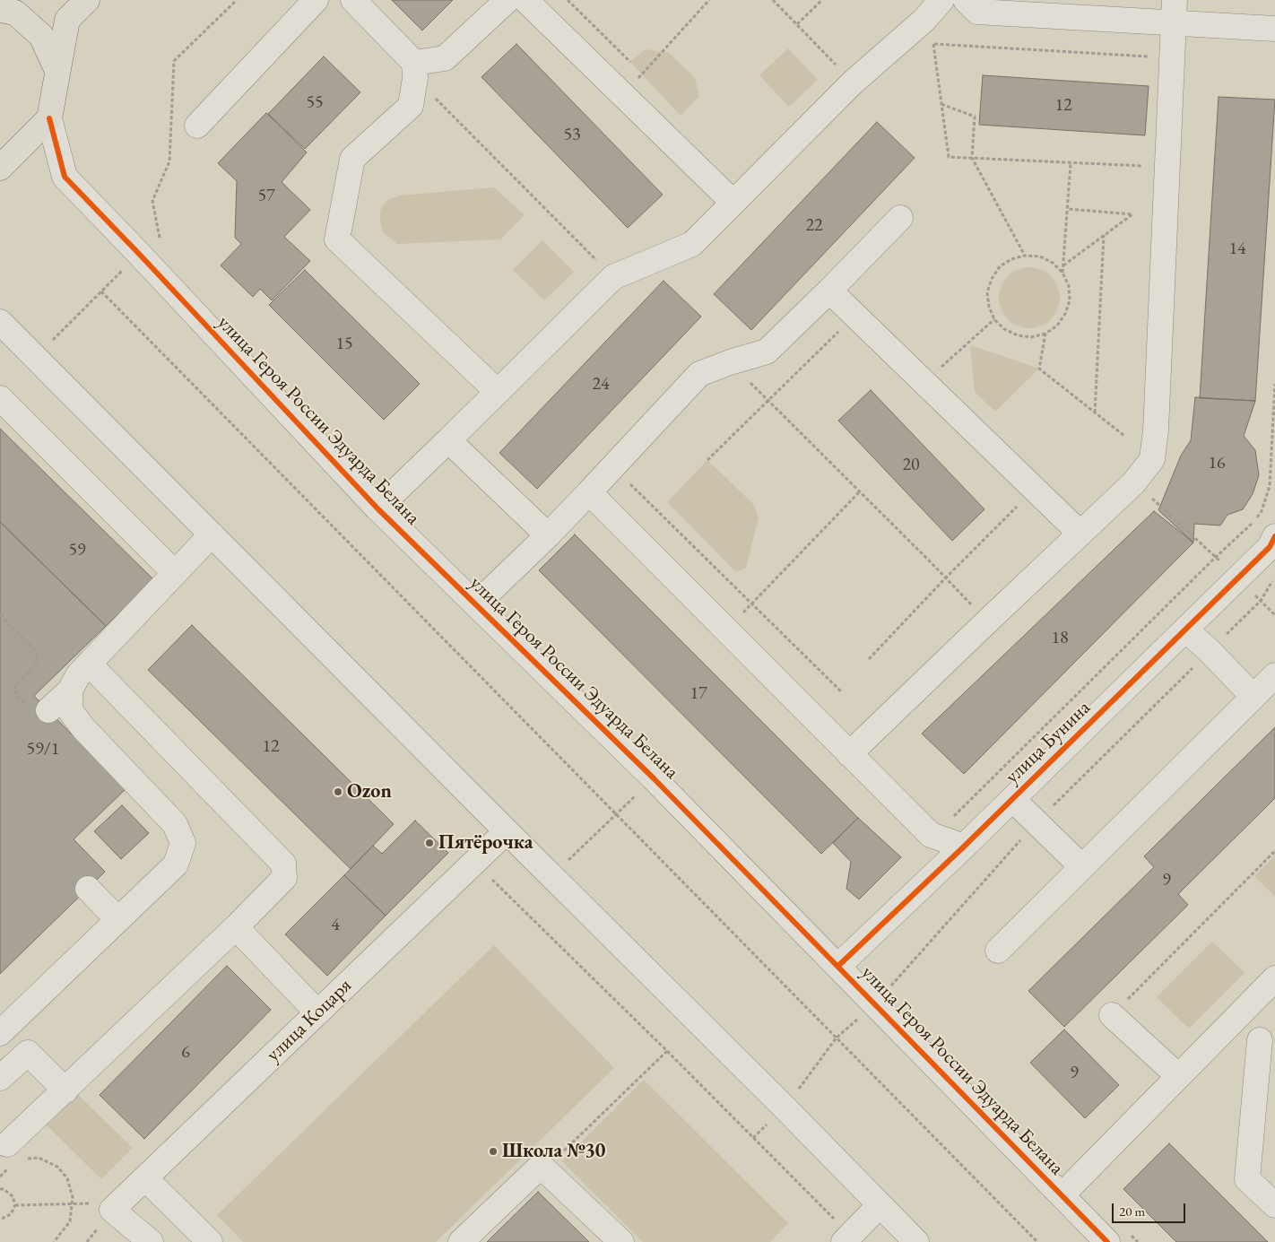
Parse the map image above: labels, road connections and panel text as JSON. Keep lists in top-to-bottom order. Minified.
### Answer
{"streets":{"street":["улица Героя России Эдуарда Белана","улица Бунина","улица Коцаря"]},"crossings":[["улица Героя России Эдуарда Белана","улица Бунина"]],"places":["Ozon","Пятёрочка","Школа №30"],"house_numbers":["55","12","53","57","22","14","15","24","16","20","59","18","17","12","59/1","9","4","6","9"],"scale_bar":"20 m"}
